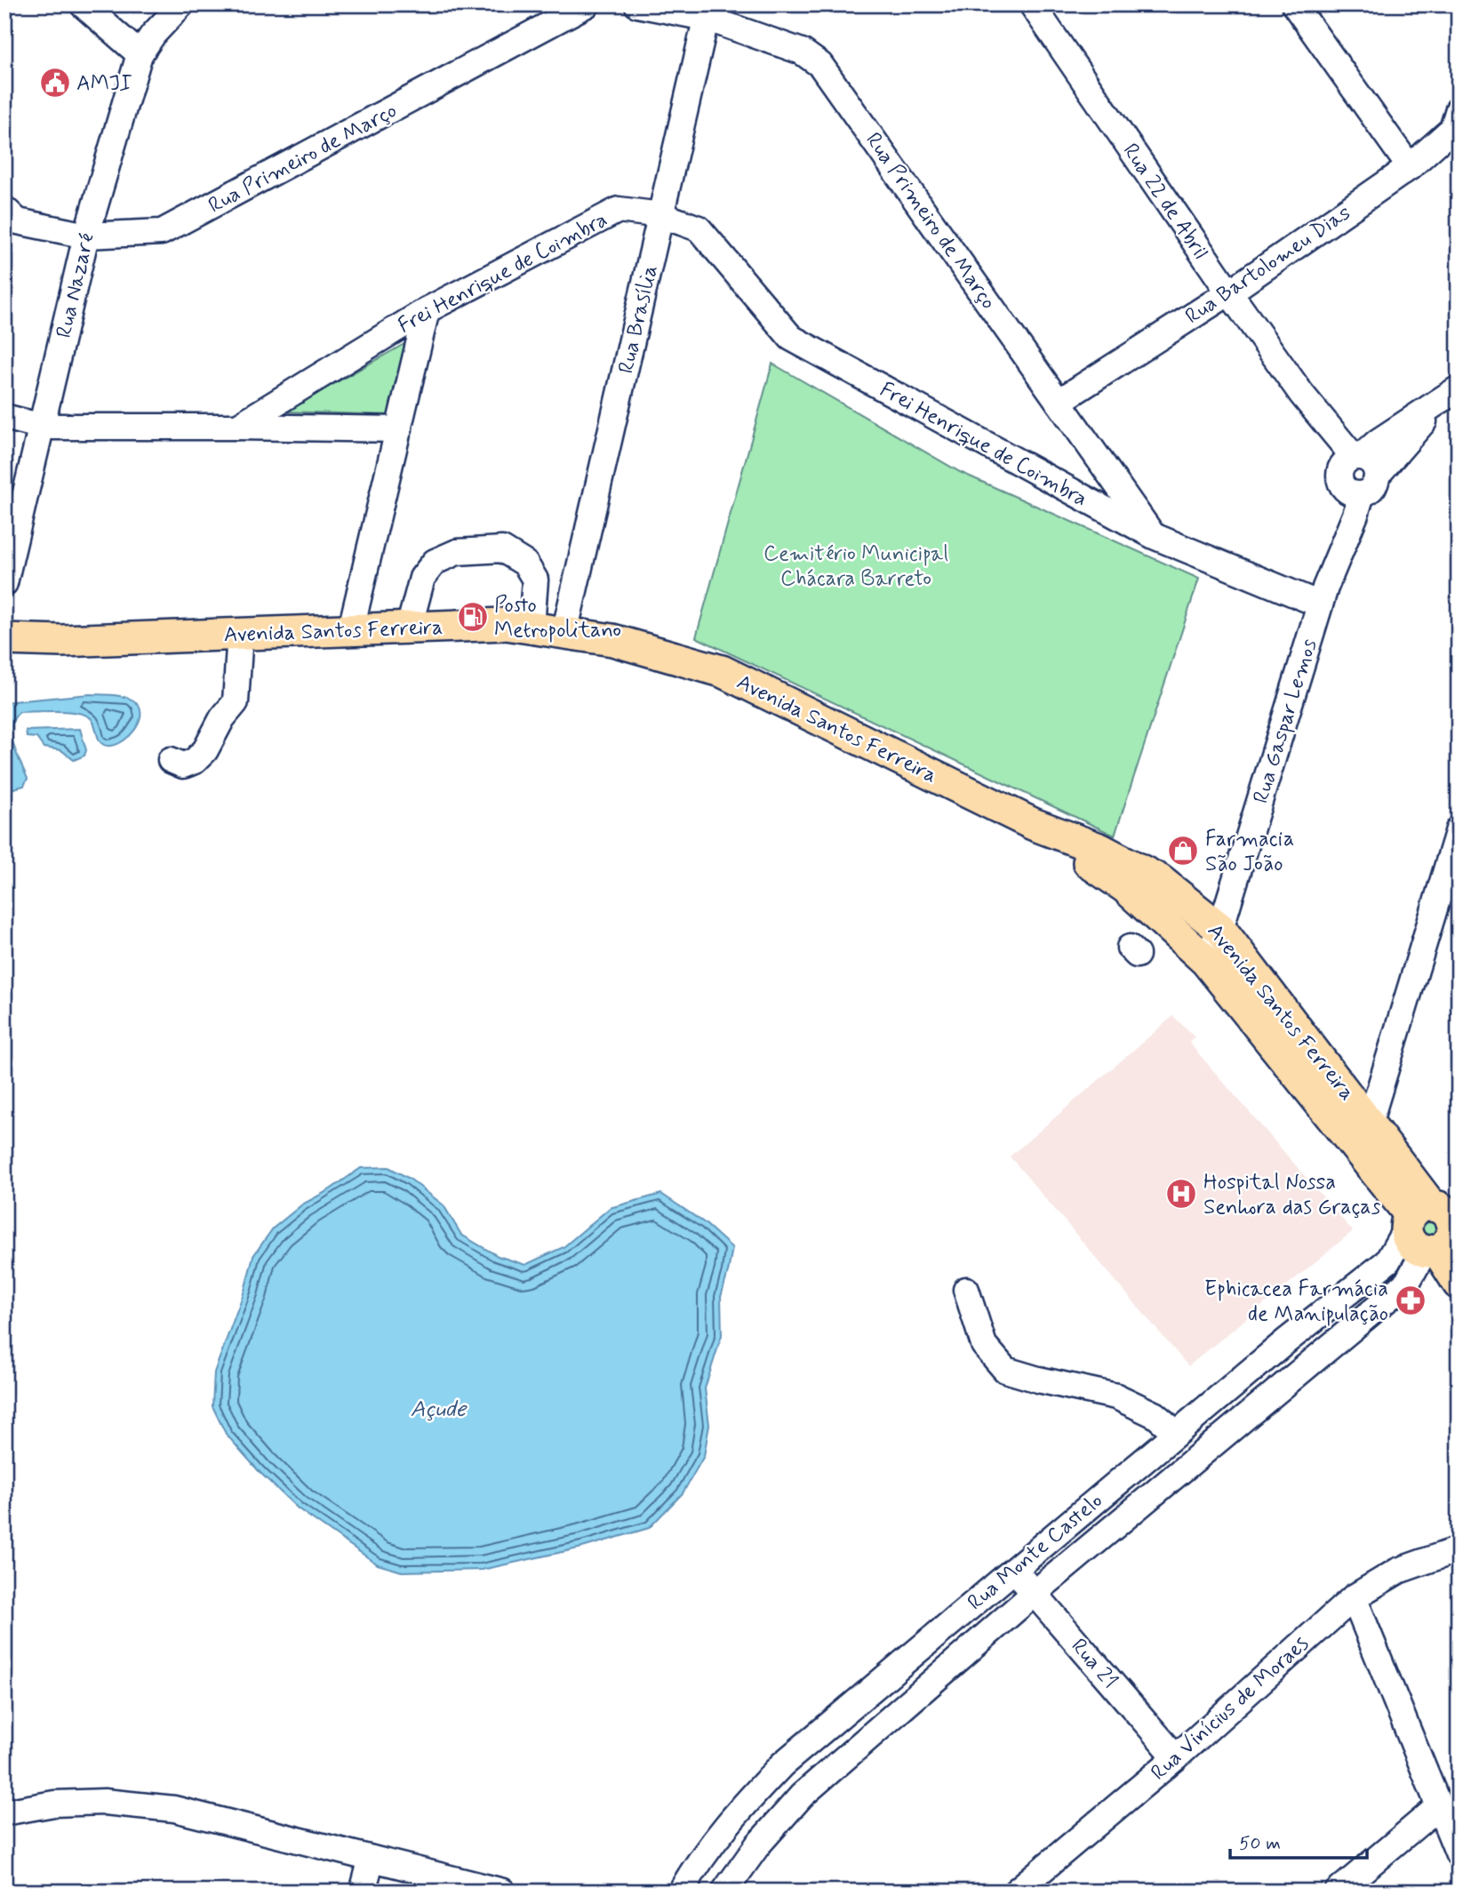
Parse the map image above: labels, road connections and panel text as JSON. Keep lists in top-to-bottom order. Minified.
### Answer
{"streets":{"main road":["Avenida Santos Ferreira"],"street":["Rua Primeiro de Março","Rua 22 de Abril","Rua Bartolomeu Dias","Frei Henrique de Coimbra","Rua Nazaré","Rua Brasília","Rua Gaspar Lemos","Rua Monte Castelo","Rua 21","Rua Vinícius de Moraes"]},"crossings":[["Rua Primeiro de Março","Rua Bartolomeu Dias"],["Rua Primeiro de Março","Frei Henrique de Coimbra"],["Rua Primeiro de Março","Rua Nazaré"],["Rua Primeiro de Março","Rua Brasília"],["Rua 22 de Abril","Rua Bartolomeu Dias"],["Rua 22 de Abril","Rua Gaspar Lemos"],["Frei Henrique de Coimbra","Rua Brasília"],["Frei Henrique de Coimbra","Rua Gaspar Lemos"],["Rua Brasília","Avenida Santos Ferreira"],["Avenida Santos Ferreira","Rua Gaspar Lemos"],["Avenida Santos Ferreira","Rua Monte Castelo"],["Rua Monte Castelo","Rua 21"],["Rua 21","Rua Vinícius de Moraes"]],"water":["Açude"],"parks":["Cemitério Municipal Chácara Barreto"],"places":{"public building":["AMJI"],"fuel station":["Posto Metropolitano"],"shop":["Farmacia São João"],"hospital":["Hospital Nossa Senhora das Graças"],"pharmacy":["Ephicacea Farmácia de Manipulação"]},"scale_bar":"50 m"}
